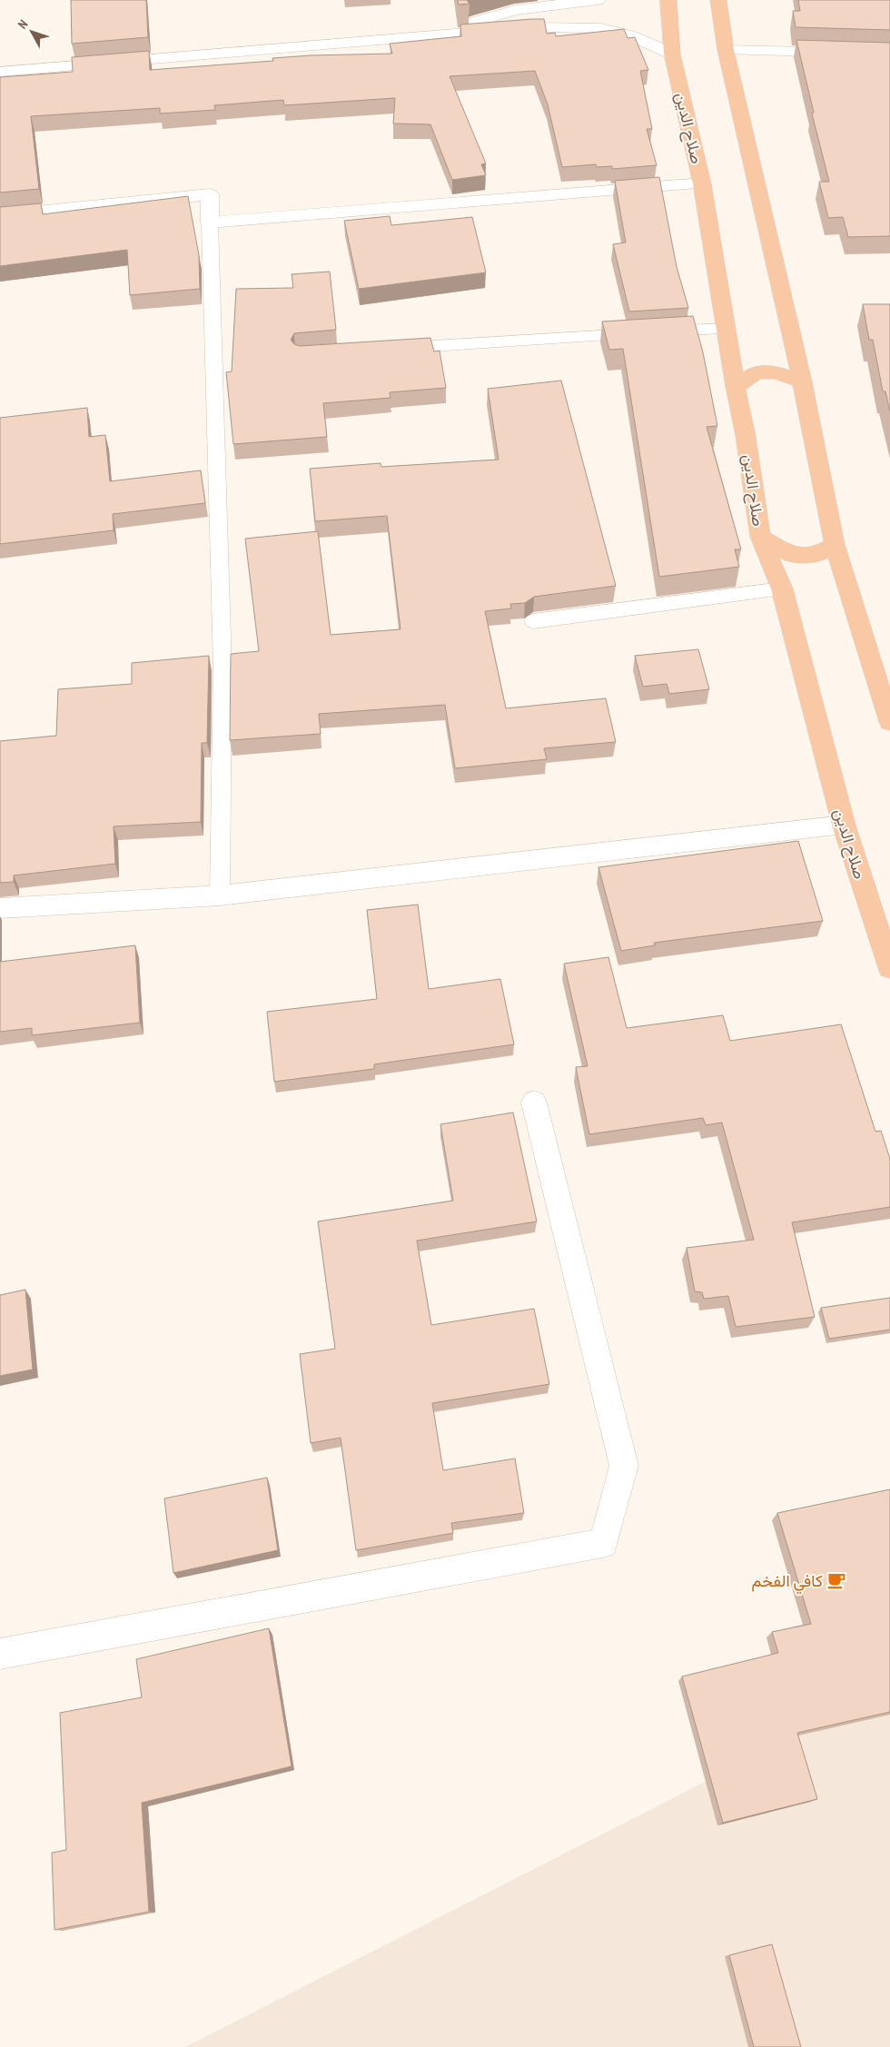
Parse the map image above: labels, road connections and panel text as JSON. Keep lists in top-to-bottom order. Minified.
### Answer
{"streets":{"highway":["صلاح الدين"]},"places":{"cafe":["كافي الفخم"]},"north":"top left"}
